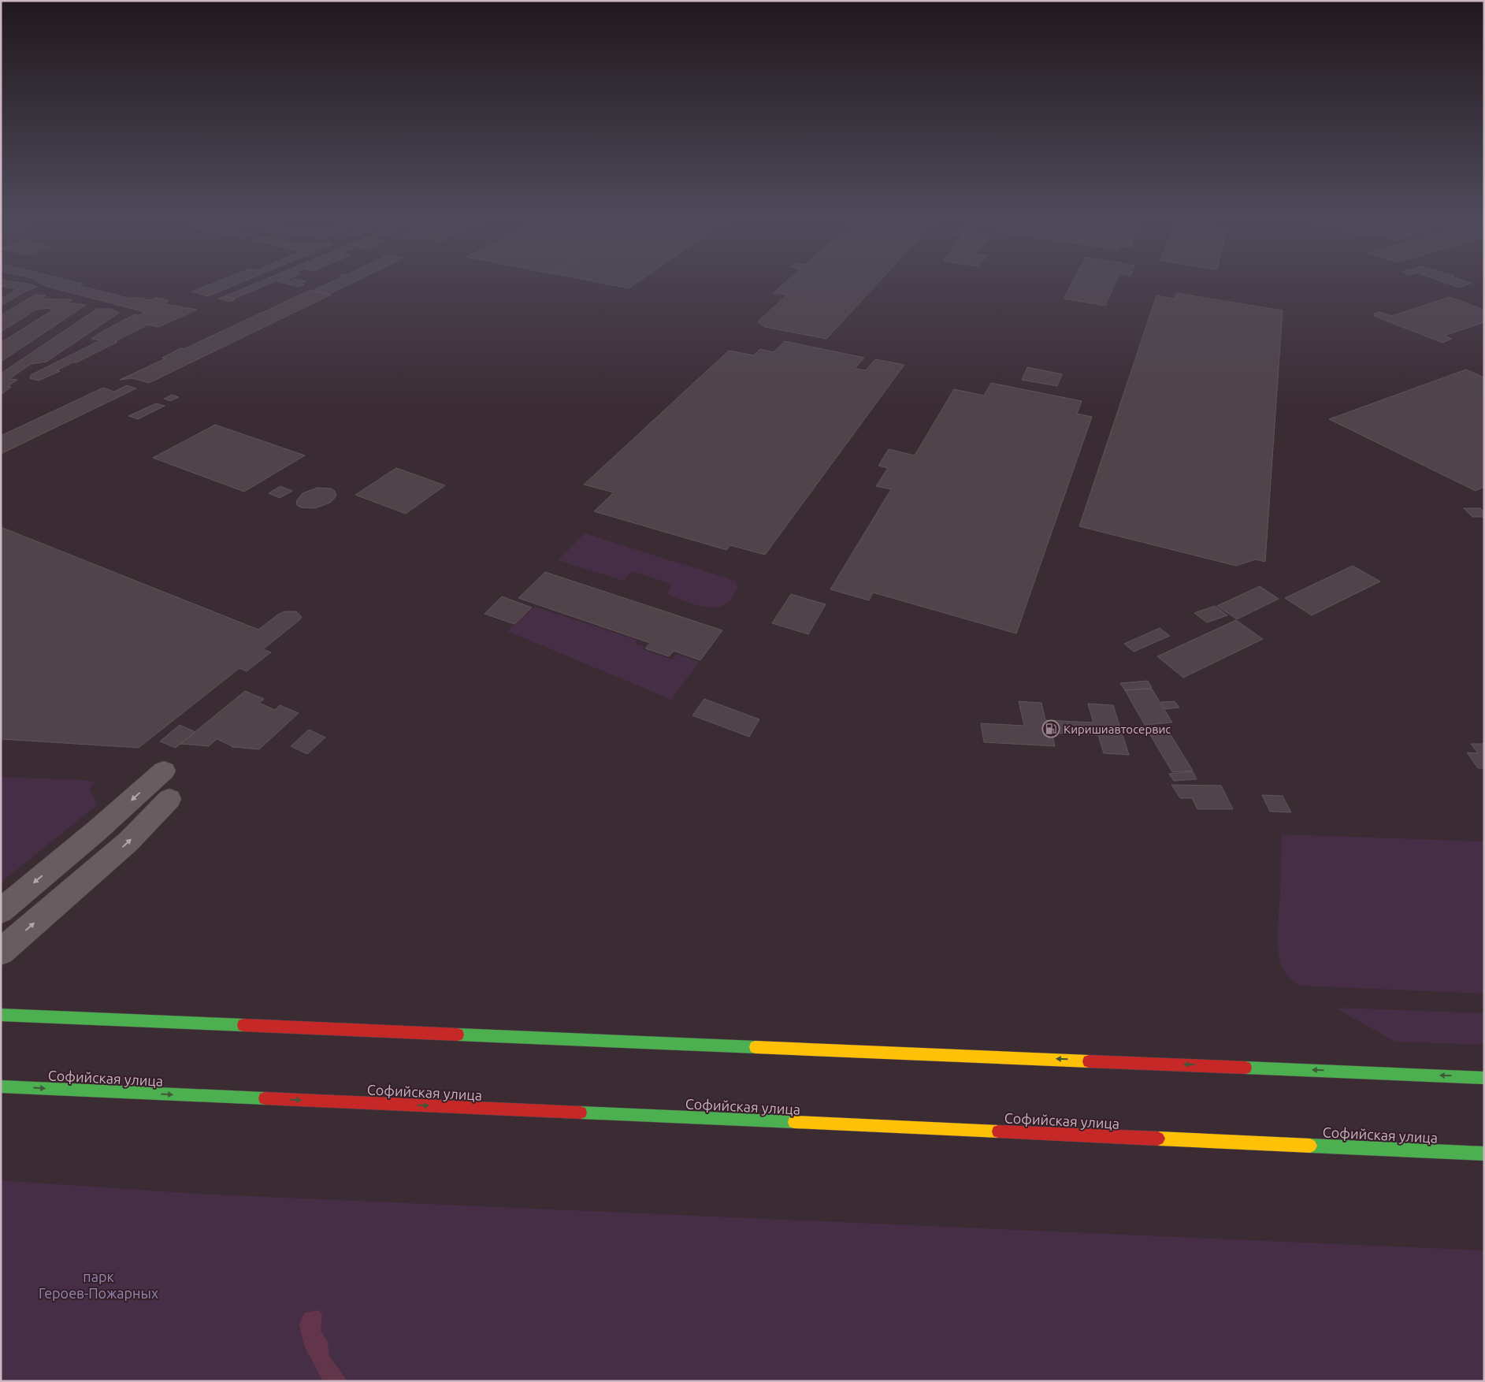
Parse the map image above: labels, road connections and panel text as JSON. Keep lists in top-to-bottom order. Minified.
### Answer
{"streets":{"main road":["Софийская улица"]},"parks":["парк Героев-Пожарных"],"places":{"fuel station":["Киришиавтосервис"]}}
